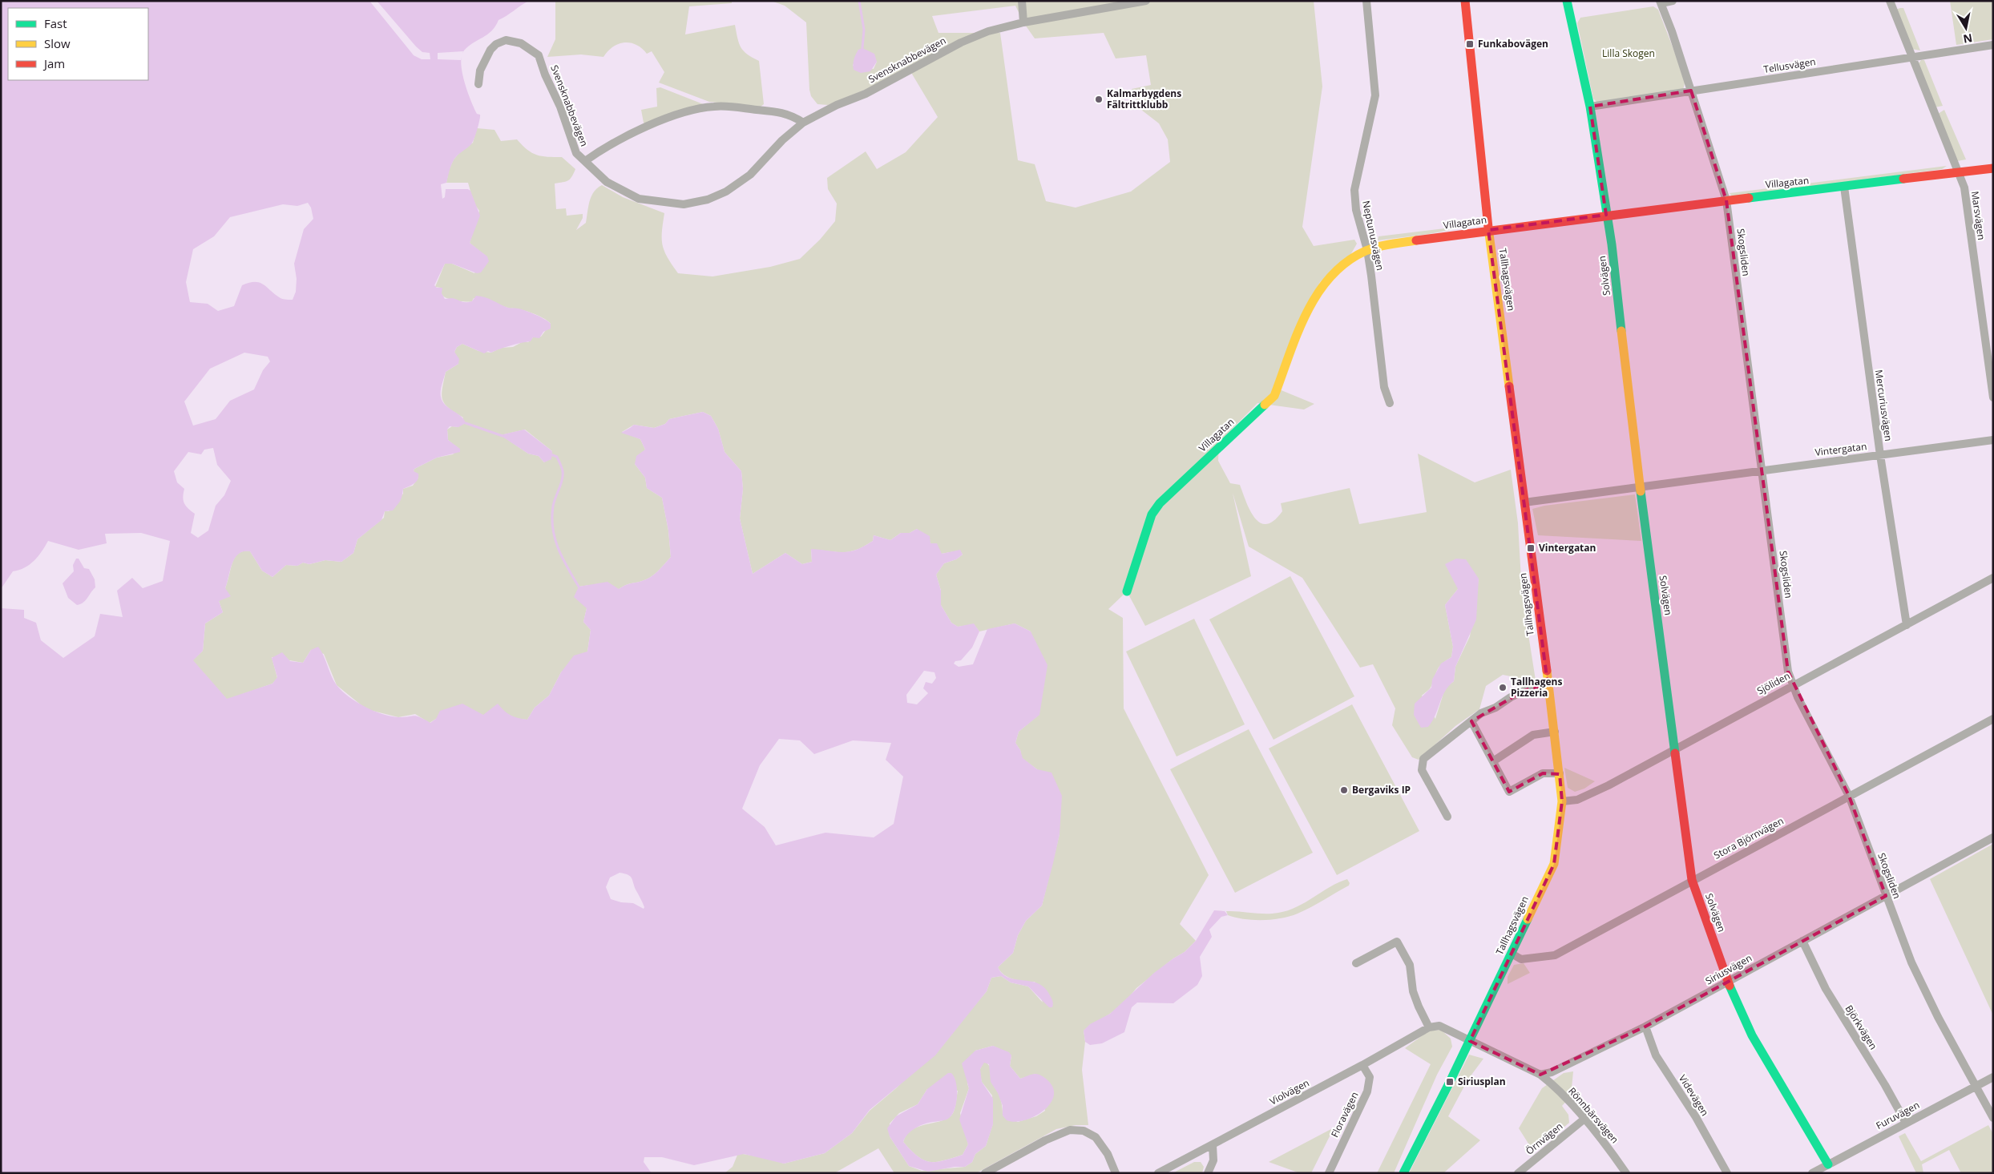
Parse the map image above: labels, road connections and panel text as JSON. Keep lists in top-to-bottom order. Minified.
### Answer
{"streets":{"street":["Svensknabbevägen","Tellusvägen","Villagatan","Marsvägen","Neptunusvägen","Skogsliden","Solvägen","Tallhagsvägen","Mercuriusvägen","Vintergatan","Sjöliden","Stora Björnvägen","Siriusvägen","Björkvägen","Violvägen","Videvägen","Floravägen","Rönnbärsvägen","Furuvägen","Örnvägen"]},"crossings":[["Tellusvägen","Marsvägen"],["Tellusvägen","Skogsliden"],["Tellusvägen","Solvägen"],["Villagatan","Marsvägen"],["Villagatan","Neptunusvägen"],["Villagatan","Skogsliden"],["Villagatan","Solvägen"],["Villagatan","Tallhagsvägen"],["Villagatan","Mercuriusvägen"],["Skogsliden","Vintergatan"],["Skogsliden","Sjöliden"],["Skogsliden","Stora Björnvägen"],["Skogsliden","Siriusvägen"],["Skogsliden","Furuvägen"],["Solvägen","Vintergatan"],["Solvägen","Sjöliden"],["Solvägen","Stora Björnvägen"],["Solvägen","Siriusvägen"],["Solvägen","Furuvägen"],["Tallhagsvägen","Vintergatan"],["Tallhagsvägen","Sjöliden"],["Tallhagsvägen","Stora Björnvägen"],["Mercuriusvägen","Vintergatan"],["Mercuriusvägen","Sjöliden"],["Siriusvägen","Björkvägen"],["Siriusvägen","Videvägen"],["Siriusvägen","Rönnbärsvägen"],["Björkvägen","Furuvägen"],["Violvägen","Floravägen"],["Rönnbärsvägen","Örnvägen"]],"parks":["Lilla Skogen"],"places":{"transit":["Funkabovägen","Vintergatan","Siriusplan"],"other":["Kalmarbygdens Fältrittklubb","Tallhagens Pizzeria","Bergaviks IP"]},"legend":["Fast","Slow","Jam"],"north":"bottom"}
